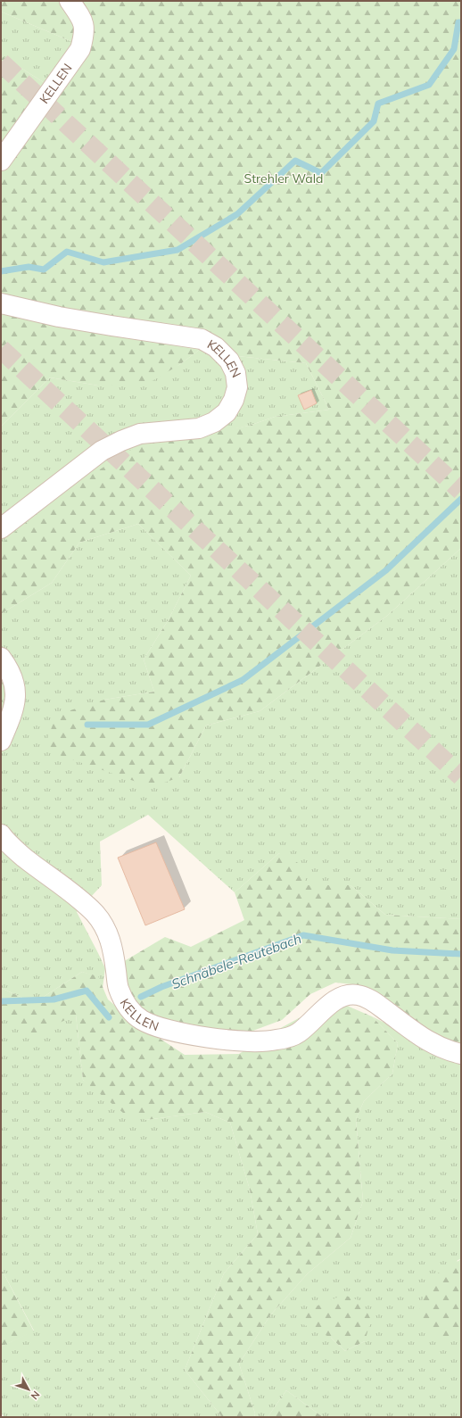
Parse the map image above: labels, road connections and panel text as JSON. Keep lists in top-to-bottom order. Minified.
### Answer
{"streets":{"street":["KELLEN"]},"water":["Schnäbele-Reutebach"],"parks":["Strehler Wald"],"north":"bottom right"}
